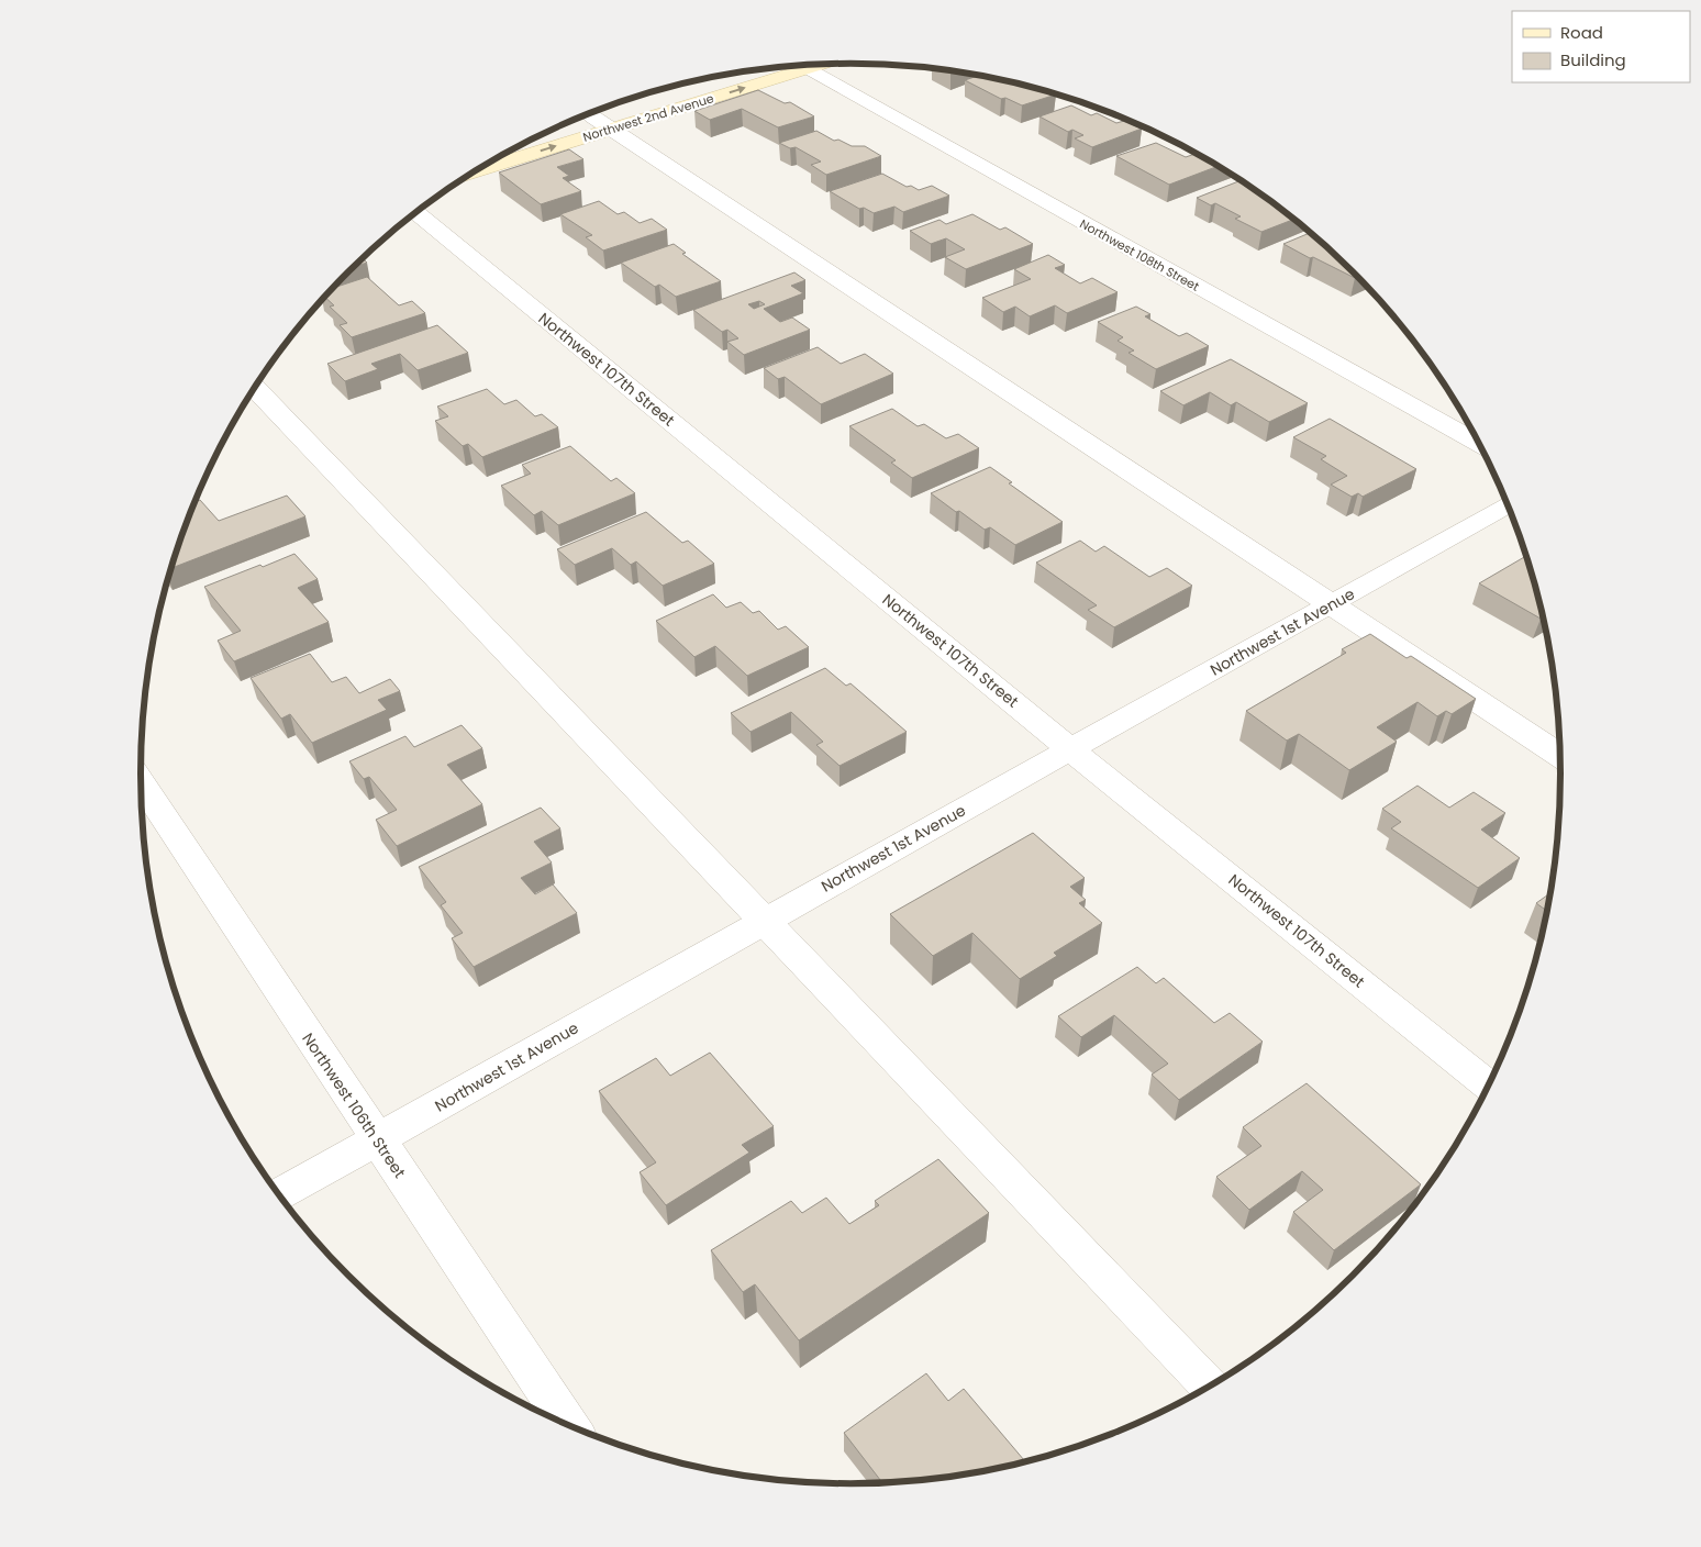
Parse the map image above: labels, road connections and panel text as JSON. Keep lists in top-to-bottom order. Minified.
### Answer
{"streets":{"street":["Northwest 2nd Avenue","Northwest 108th Street","Northwest 107th Street","Northwest 1st Avenue","Northwest 106th Street"]},"crossings":[["Northwest 107th Street","Northwest 1st Avenue"],["Northwest 1st Avenue","Northwest 106th Street"]],"legend":["Road","Building"]}
